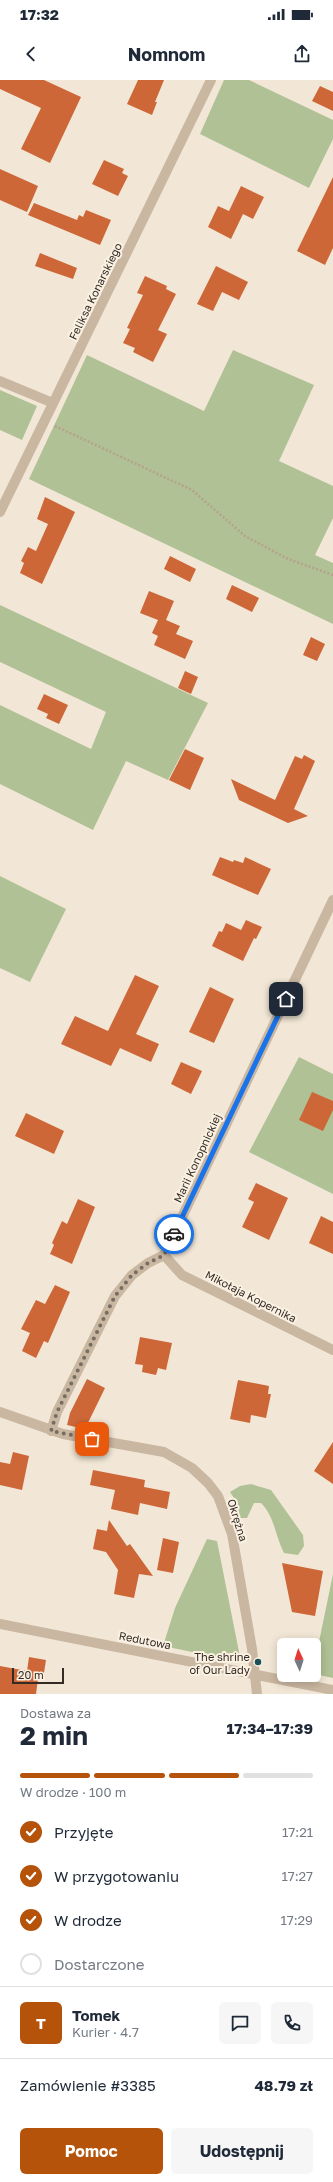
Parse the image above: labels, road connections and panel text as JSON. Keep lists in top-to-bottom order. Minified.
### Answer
{"streets":{"street":["Feliksa Konarskiego","Marii Konopnickiej","Mikołaja Kopernika","Okrężna","Redutowa"]},"crossings":[["Marii Konopnickiej","Mikołaja Kopernika"],["Okrężna","Redutowa"]],"places":["The shrine of Our Lady"],"scale_bar":"20 m","north":"top","page":{"status":"17:32","header":"Nomnom","scale":"20 m","heading":["2 min","Dostawa za","17:34–17:39"],"panel":["Tomek","Kurier · 4.7","Zamówienie #3385","48.79 zł"],"bar":"W drodze · 100 m","list":[["Przyjęte","17:21"],["W przygotowaniu","17:27"],["W drodze","17:29"],"Dostarczone"],"round":"T","buttons":["Pomoc","Udostępnij"]}}
